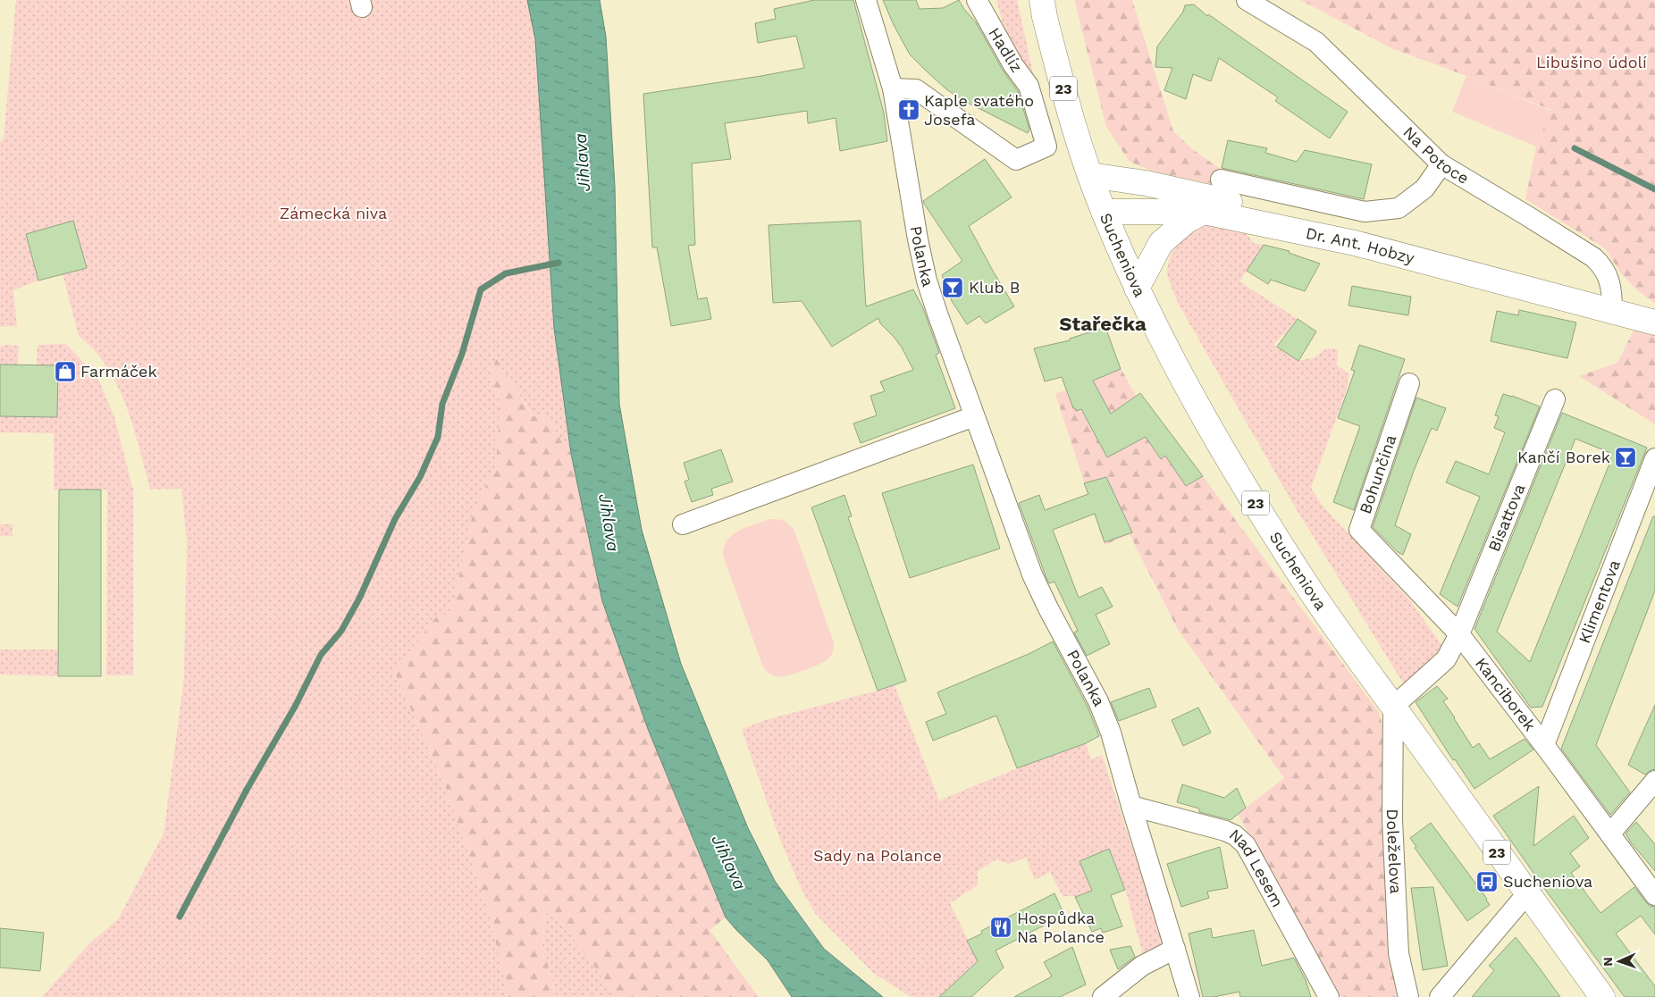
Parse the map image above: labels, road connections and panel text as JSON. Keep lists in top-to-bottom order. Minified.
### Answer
{"streets":{"main road":["23","Dr. Ant. Hobzy","Sucheniova"],"street":["Hadlíz","Na Potoce","Polanka","Bohunčina","Bisattova","Klimentova","Kanciborek","Doleželova","Nad Lesem"]},"crossings":[["Hadlíz","Polanka"],["Na Potoce","Dr. Ant. Hobzy"],["Dr. Ant. Hobzy","Sucheniova"],["Polanka","Nad Lesem"],["Sucheniova","Doleželova"],["Bohunčina","Bisattova"],["Bohunčina","Kanciborek"],["Bisattova","Kanciborek"],["Klimentova","Kanciborek"]],"districts":["Stařečka"],"water":["Jihlava"],"parks":["Libušino údolí","Zámecká niva","Sady na Polance"],"places":{"church":["Kaple svatého Josefa"],"bar":["Klub B","Kančí Borek"],"shop":["Farmáček"],"bus stop":["Sucheniova"],"restaurant":["Hospůdka Na Polance"]},"north":"left"}
